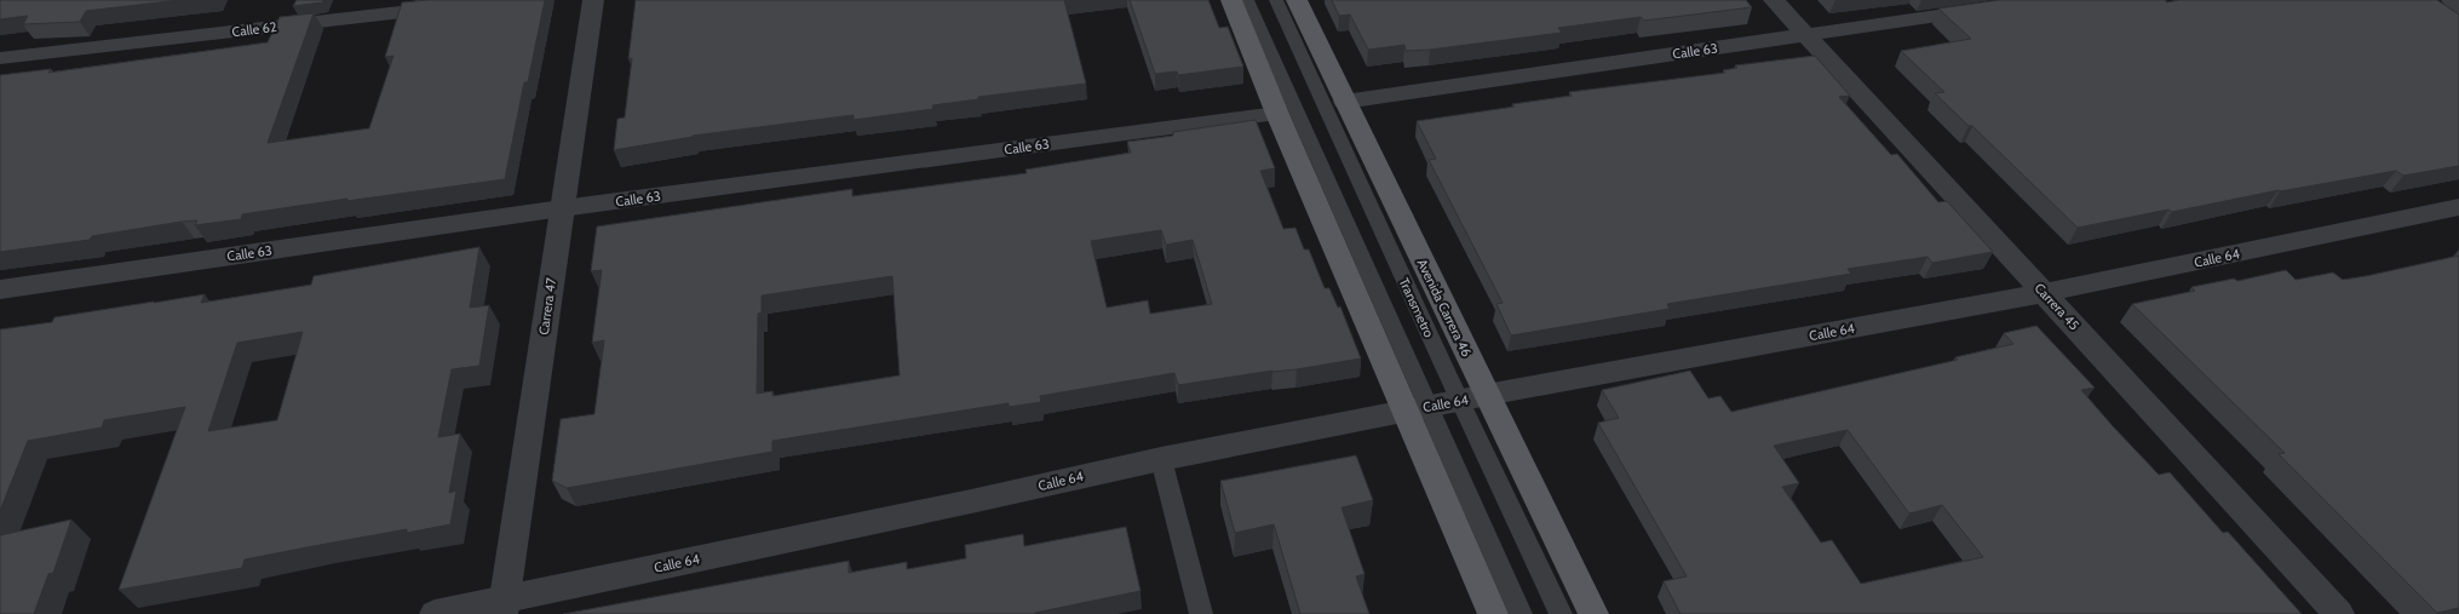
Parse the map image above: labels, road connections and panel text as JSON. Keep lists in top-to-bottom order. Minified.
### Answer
{"streets":{"main road":["Avenida Carrera 46"],"street":["Calle 62","Calle 63","Calle 64","Carrera 47","Carrera 45"],"lane":["Transmetro"]},"crossings":[["Calle 63","Carrera 47"],["Calle 63","Carrera 45"],["Calle 63","Avenida Carrera 46"],["Calle 64","Carrera 47"],["Calle 64","Carrera 45"],["Calle 64","Transmetro"],["Calle 64","Avenida Carrera 46"],["Transmetro","Avenida Carrera 46"]]}
